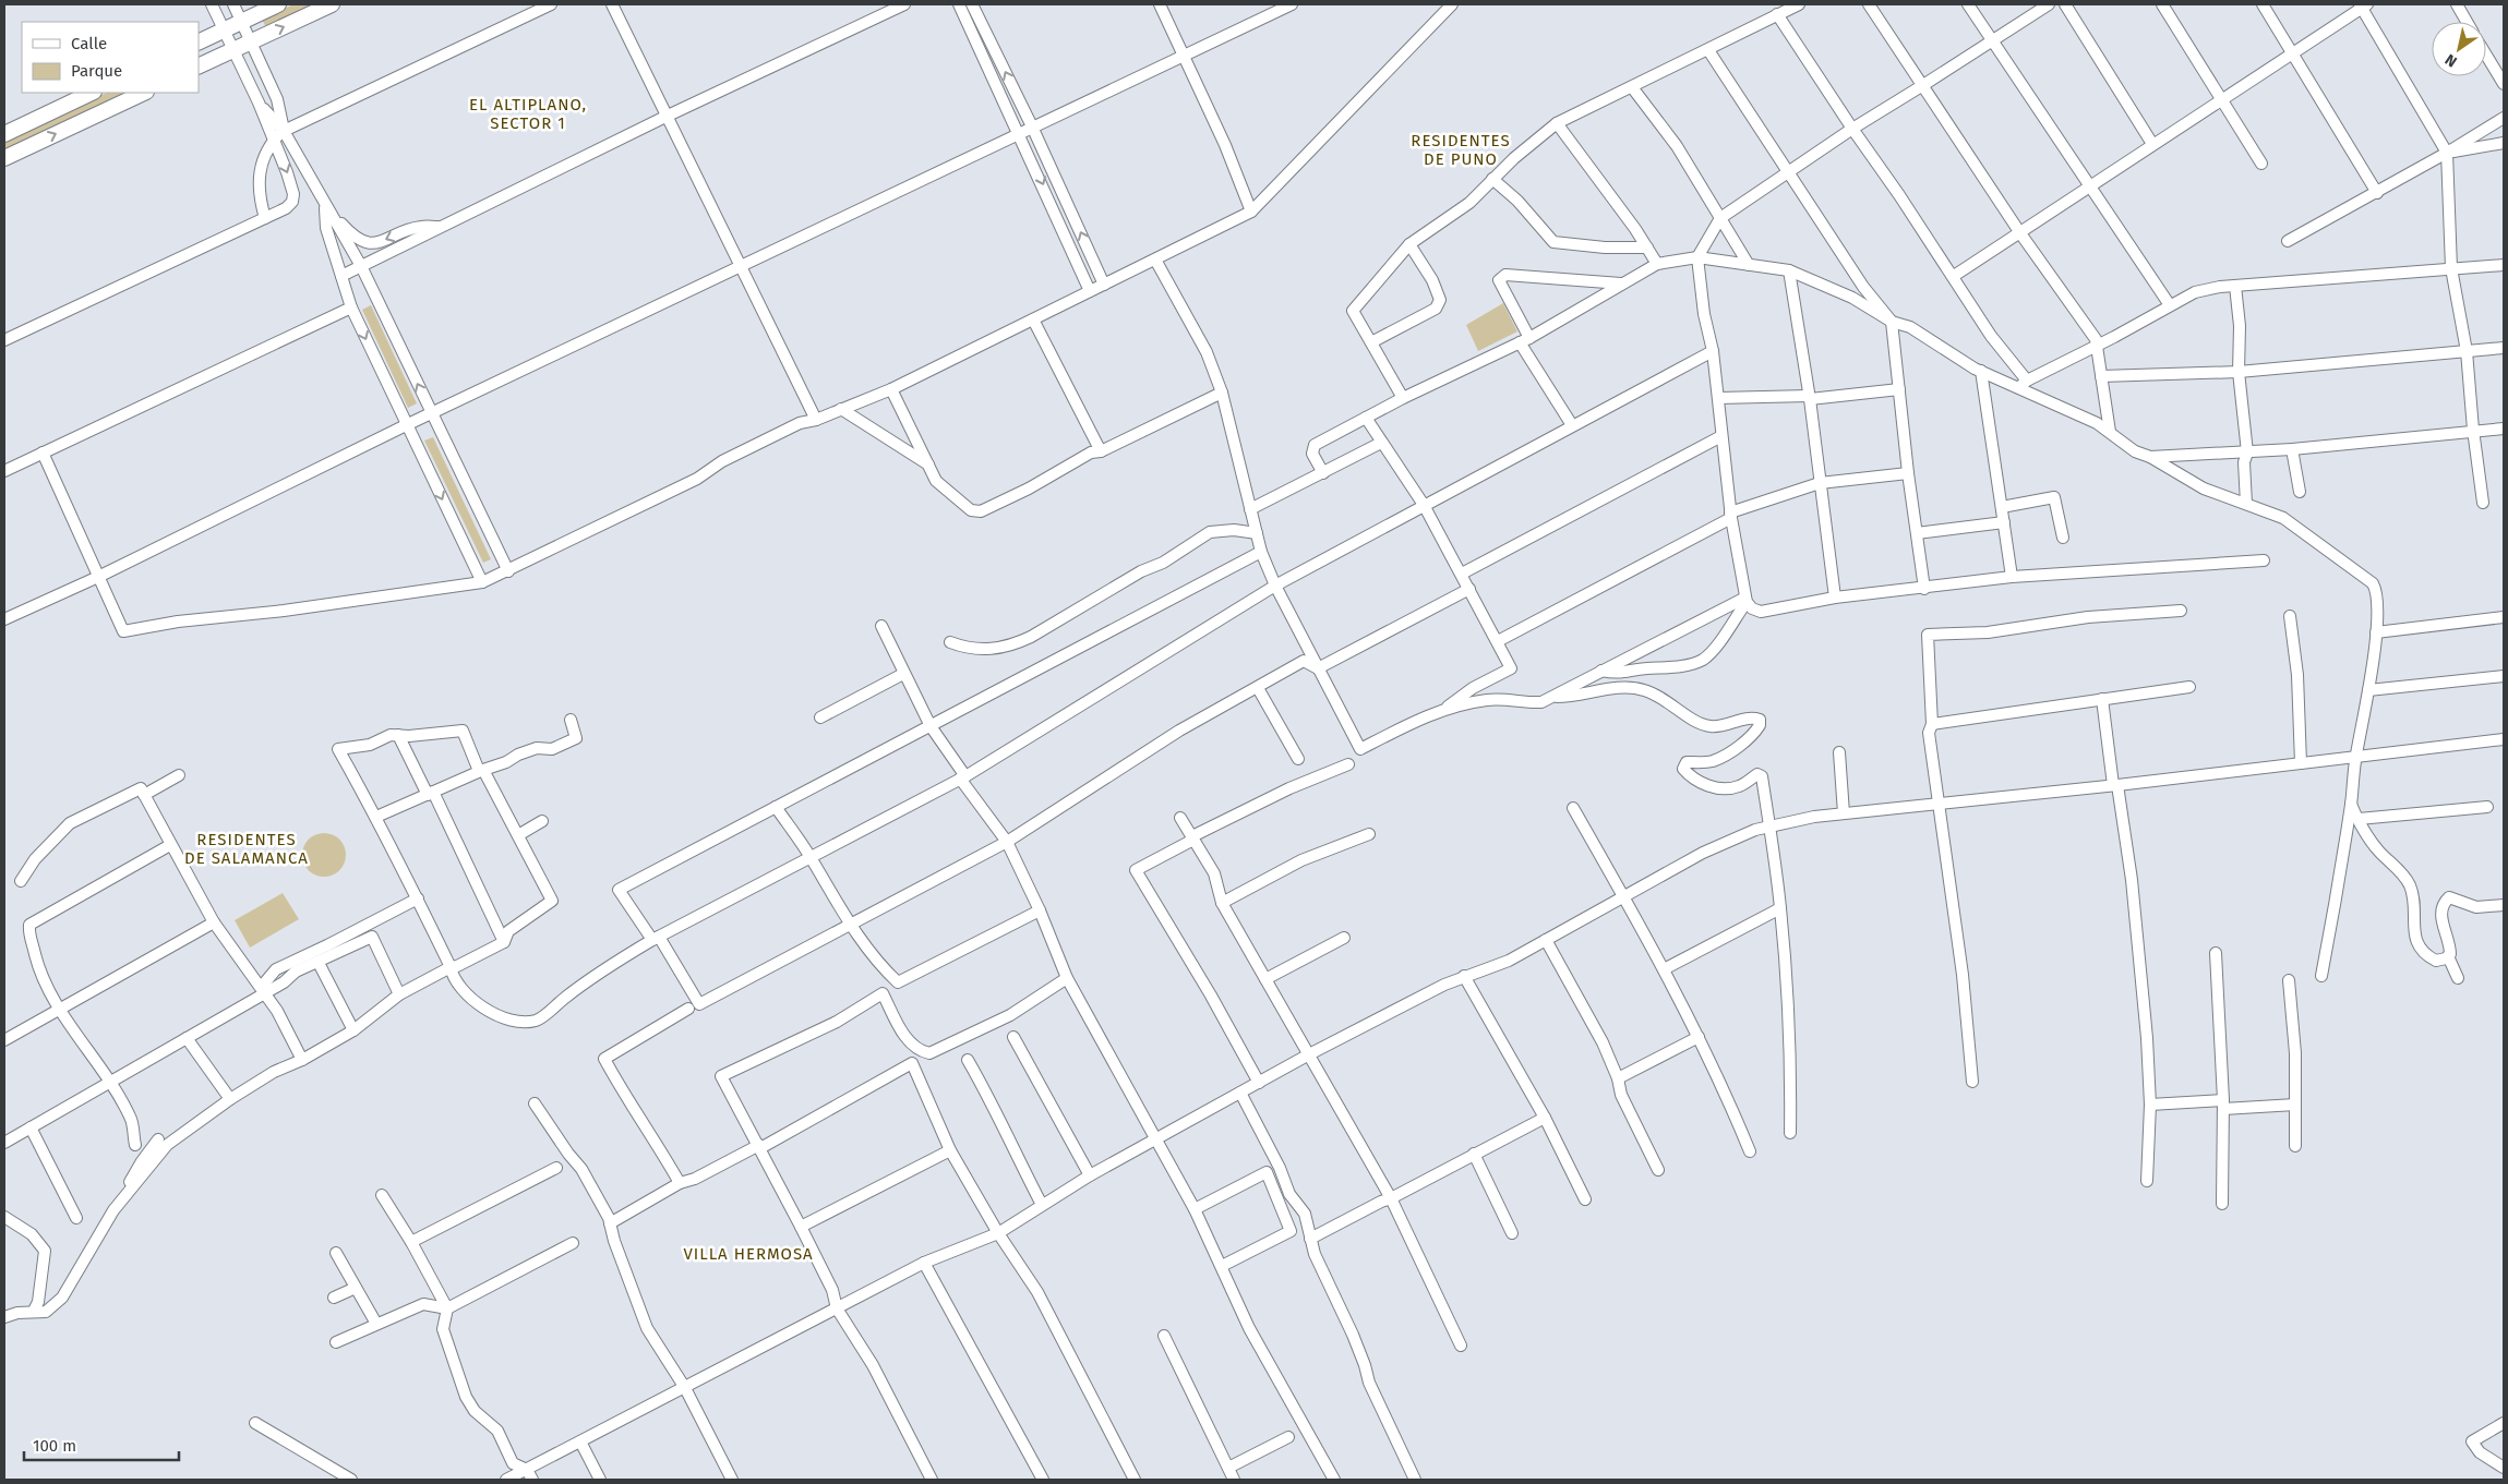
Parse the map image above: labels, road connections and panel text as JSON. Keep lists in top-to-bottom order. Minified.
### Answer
{"districts":["EL ALTIPLANO, SECTOR 1","RESIDENTES DE PUNO","RESIDENTES DE SALAMANCA","VILLA HERMOSA"],"legend":["Calle","Parque"],"scale_bar":"100 m","north":"bottom left"}
